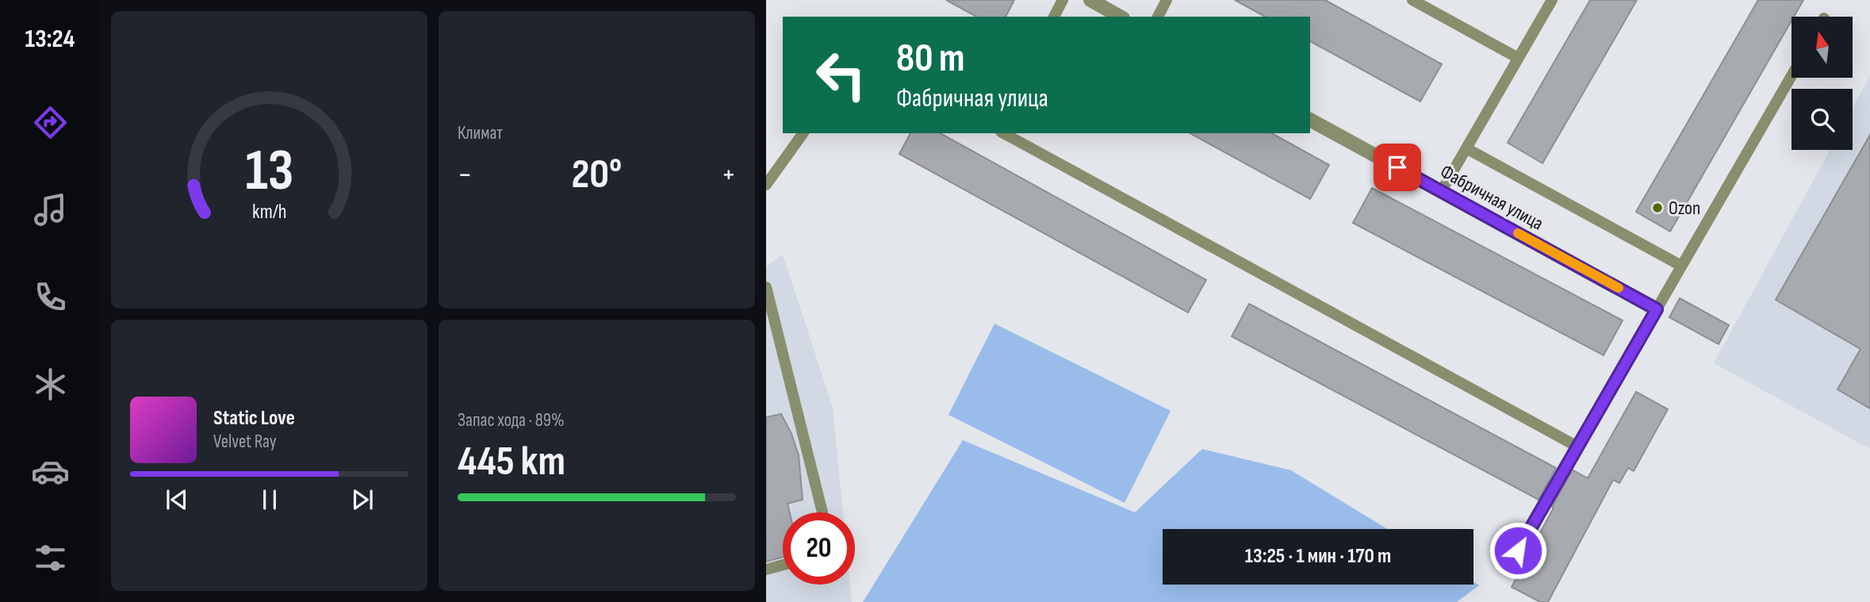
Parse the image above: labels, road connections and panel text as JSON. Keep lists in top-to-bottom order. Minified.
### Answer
{"streets":{"street":["Фабричная улица"]},"places":["Ozon"],"north":"top","page":{"tabs":"13:24","tile":["Климат",["Запас хода · 89%","445 km"]],"turn":["80 m","Фабричная улица"],"heat":["−","20°","+"],"song":["Static Love","Velvet Ray"],"limit":"20","trip":"13:25 · 1 мин · 170 m","gauge":["13","km/h"]}}
